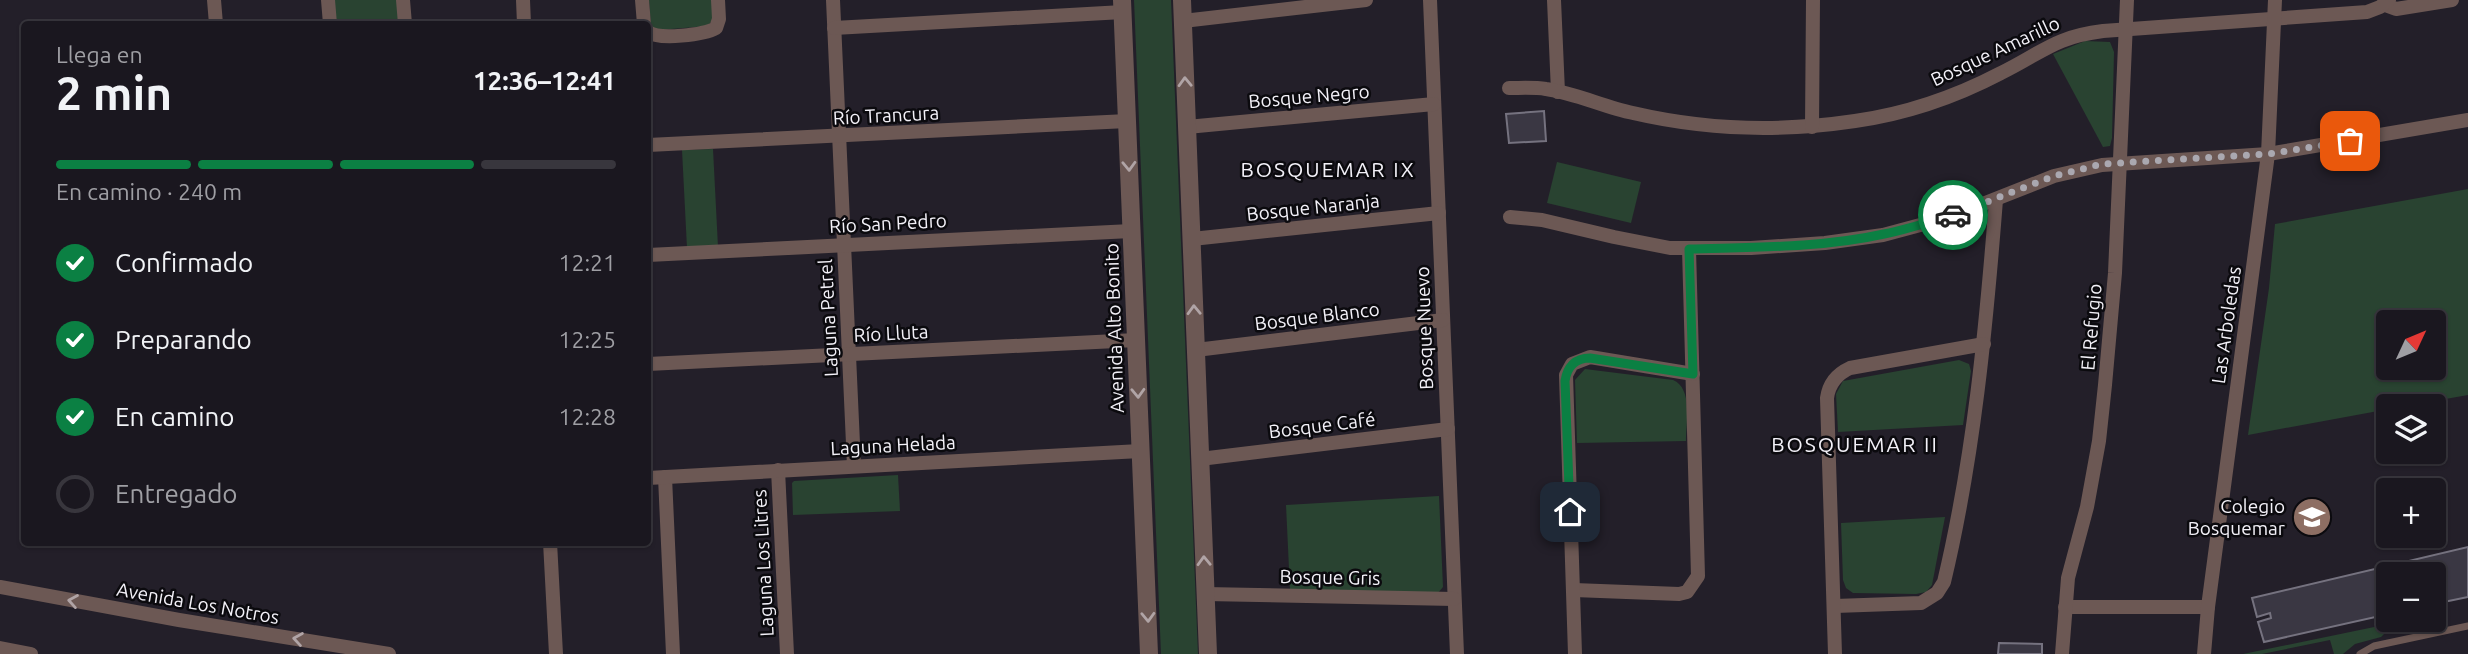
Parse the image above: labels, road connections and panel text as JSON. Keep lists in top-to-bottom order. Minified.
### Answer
{"streets":{"street":["Bosque Amarillo","Bosque Negro","Río Trancura","Bosque Naranja","Río San Pedro","Bosque Blanco","Laguna Petrel","Las Arboledas","El Refugio","Avenida Alto Bonito","Bosque Nuevo","Río Lluta","Bosque Café","Laguna Helada","Laguna Los Litres","Bosque Gris","Avenida Los Notros"]},"crossings":[["Bosque Amarillo","Las Arboledas"],["Bosque Amarillo","El Refugio"],["Bosque Negro","Bosque Nuevo"],["Río Trancura","Laguna Petrel"],["Río Trancura","Avenida Alto Bonito"],["Bosque Naranja","Bosque Nuevo"],["Río San Pedro","Laguna Petrel"],["Río San Pedro","Avenida Alto Bonito"],["Bosque Blanco","Bosque Nuevo"],["Laguna Petrel","Río Lluta"],["Laguna Petrel","Laguna Helada"],["Avenida Alto Bonito","Río Lluta"],["Avenida Alto Bonito","Laguna Helada"],["Bosque Nuevo","Bosque Café"],["Bosque Nuevo","Bosque Gris"],["Laguna Helada","Laguna Los Litres"]],"one_way":["Avenida Los Notros"],"districts":["BOSQUEMAR IX","BOSQUEMAR II"],"places":{"school or university":["Colegio Bosquemar"]},"north":"top right","page":{"heading":["2 min","Llega en","12:36–12:41"],"bar":"En camino · 240 m","list":[["Confirmado","12:21"],["Preparando","12:25"],["En camino","12:28"],"Entregado"],"map_buttons":["+","−"]}}
